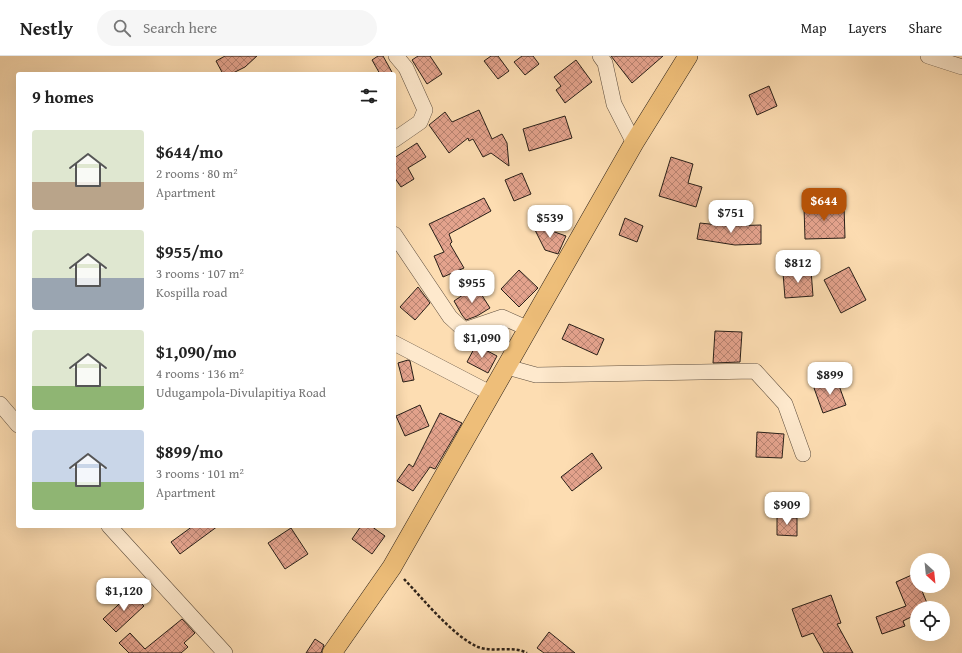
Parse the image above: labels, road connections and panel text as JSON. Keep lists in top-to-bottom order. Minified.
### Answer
{"north":"bottom right","page":{"header":"Nestly","search":"Search here","nav":["Map","Layers","Share"],"heading":"9 homes","list":[{"name":"$644/mo","note":"2 rooms · 80 m² · Apartment"},{"name":"$955/mo","note":"3 rooms · 107 m² · Kospilla road"},{"name":"$1,090/mo","note":"4 rooms · 136 m² · Udugampola-Divulapitiya Road"},{"name":"$899/mo","note":"3 rooms · 101 m² · Apartment"}],"price":["$644","$751","$539","$812","$955","$1,090","$899","$909","$1,120"]}}
